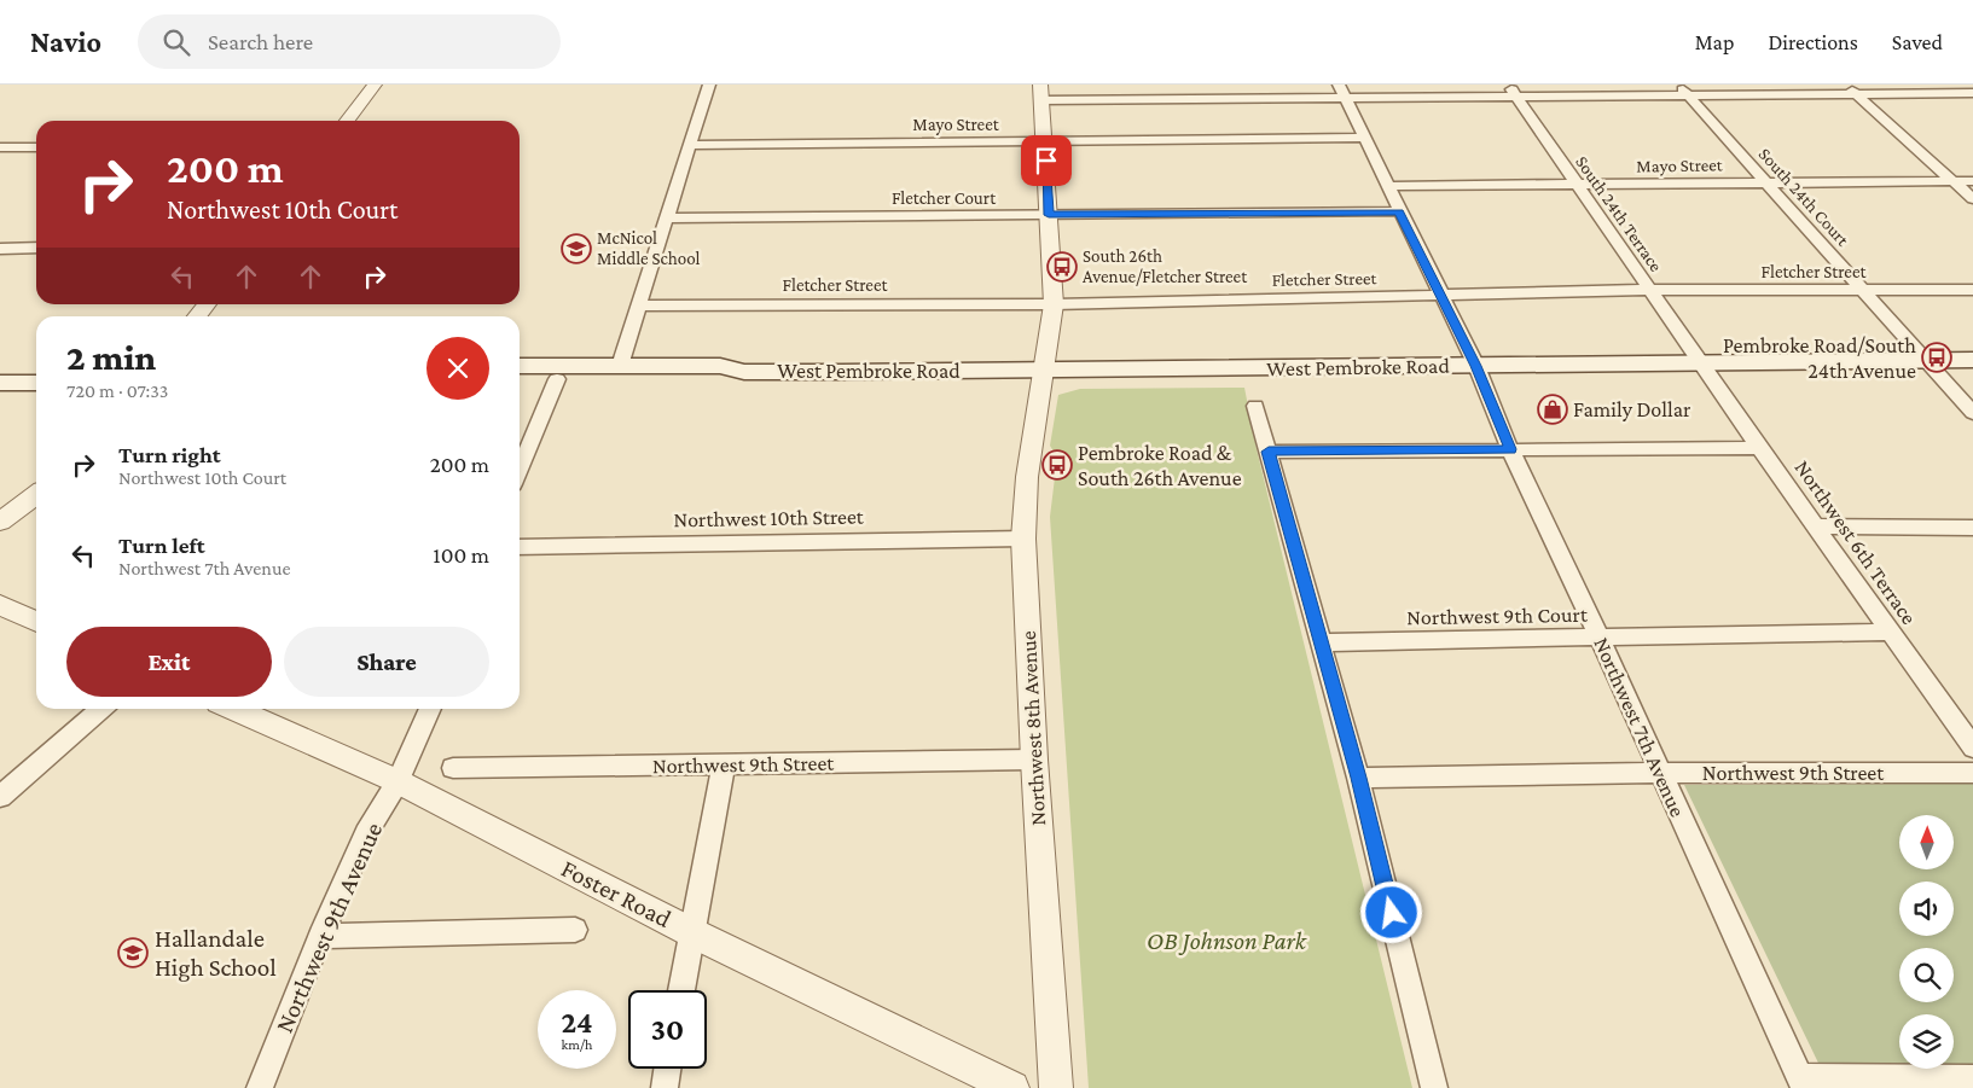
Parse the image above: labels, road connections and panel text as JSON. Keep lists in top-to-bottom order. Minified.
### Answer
{"streets":{"main road":["West Pembroke Road"],"street":["Mayo Street","South 24th Court","Fletcher Court","South 24th Terrace","Fletcher Street","Northwest 10th Street","Northwest 6th Terrace","Northwest 9th Court","Northwest 7th Avenue","Northwest 8th Avenue","Northwest 9th Street","Foster Road","Northwest 9th Avenue"]},"crossings":[["Mayo Street","South 24th Court"],["Mayo Street","South 24th Terrace"],["Mayo Street","Northwest 7th Avenue"],["Mayo Street","Northwest 8th Avenue"],["South 24th Court","Fletcher Street"],["South 24th Court","West Pembroke Road"],["Fletcher Court","Northwest 7th Avenue"],["Fletcher Court","Northwest 8th Avenue"],["South 24th Terrace","Fletcher Street"],["South 24th Terrace","West Pembroke Road"],["South 24th Terrace","Northwest 6th Terrace"],["Fletcher Street","Northwest 7th Avenue"],["Fletcher Street","Northwest 8th Avenue"],["West Pembroke Road","Northwest 6th Terrace"],["West Pembroke Road","Northwest 7th Avenue"],["West Pembroke Road","Northwest 8th Avenue"],["Northwest 10th Street","Northwest 8th Avenue"],["Northwest 6th Terrace","Northwest 9th Court"],["Northwest 9th Court","Northwest 7th Avenue"],["Northwest 7th Avenue","Northwest 9th Street"],["Northwest 8th Avenue","Northwest 9th Street"],["Foster Road","Northwest 9th Avenue"]],"parks":["OB Johnson Park"],"places":{"school or university":["McNicol Middle School","Hallandale High School"],"bus stop":["South 26th Avenue/Fletcher Street","Pembroke Road/South 24th Avenue","Pembroke Road & South 26th Avenue"],"shop":["Family Dollar"]},"north":"top","page":{"header":"Navio","search":"Search here","nav":["Map","Directions","Saved"],"turn":["200 m","Northwest 10th Court"],"heading":["2 min","720 m · 07:33"],"list":[{"name":"Turn right","note":"Northwest 10th Court","value":"200 m"},{"name":"Turn left","note":"Northwest 7th Avenue","value":"100 m"}],"buttons":["Exit","Share"],"speed":"24 km/h","limit":"30"}}
